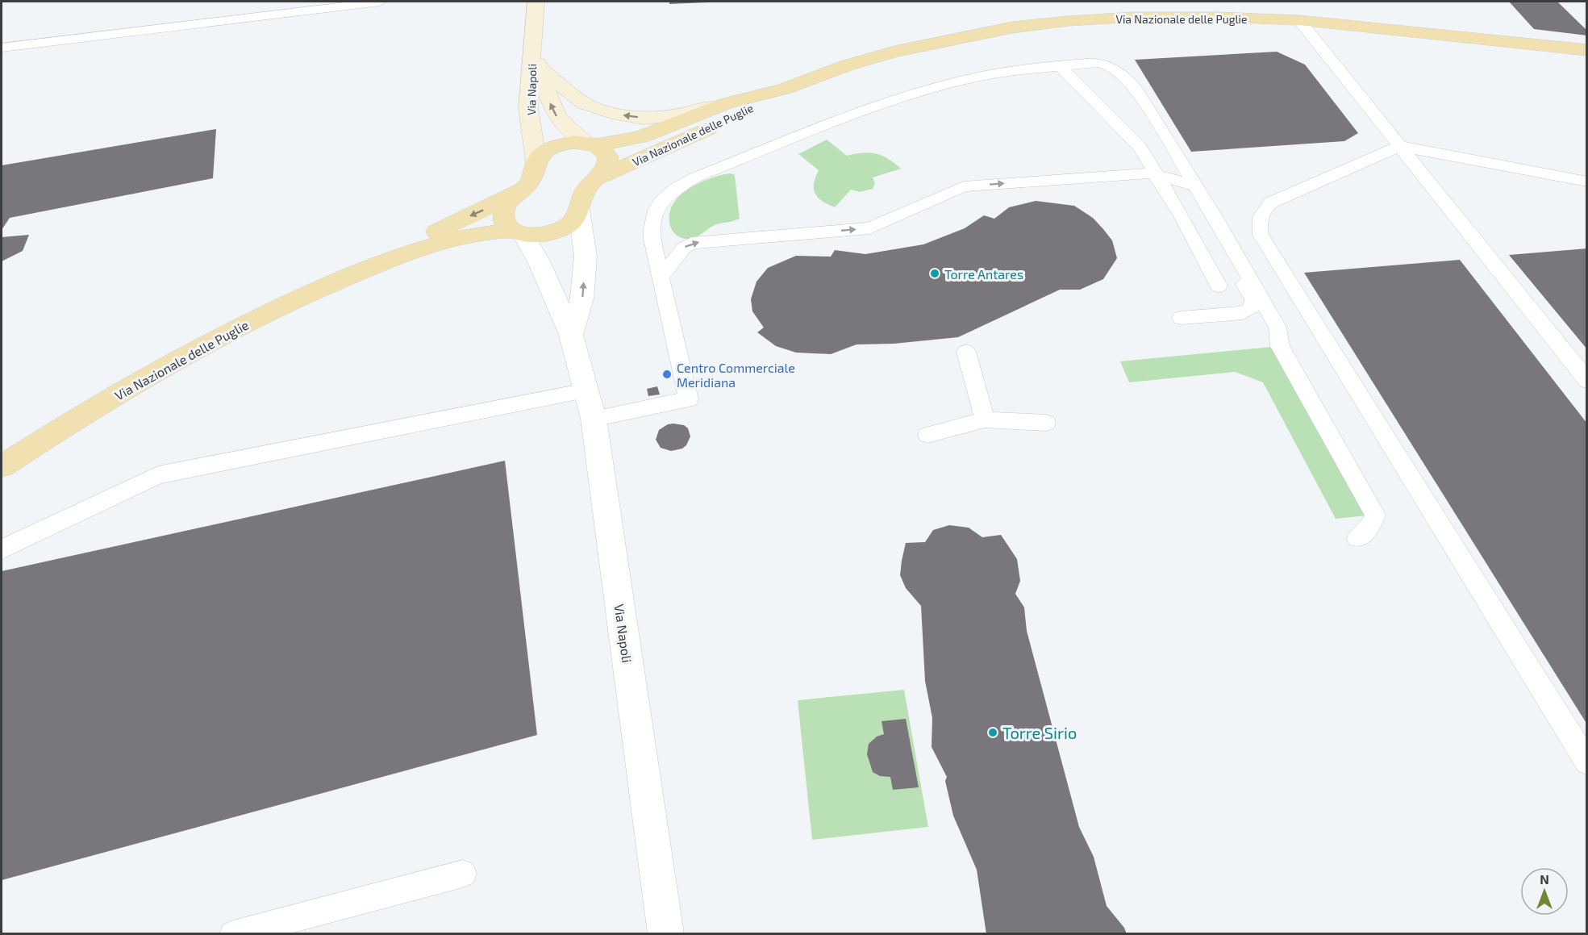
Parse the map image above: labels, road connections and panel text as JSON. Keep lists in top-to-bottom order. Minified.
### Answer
{"streets":{"main road":["Via Nazionale delle Puglie","Via Napoli"]},"crossings":[["Via Nazionale delle Puglie","Via Napoli"]],"places":["Torre Antares","Centro Commerciale Meridiana","Torre Sirio"],"north":"top"}
